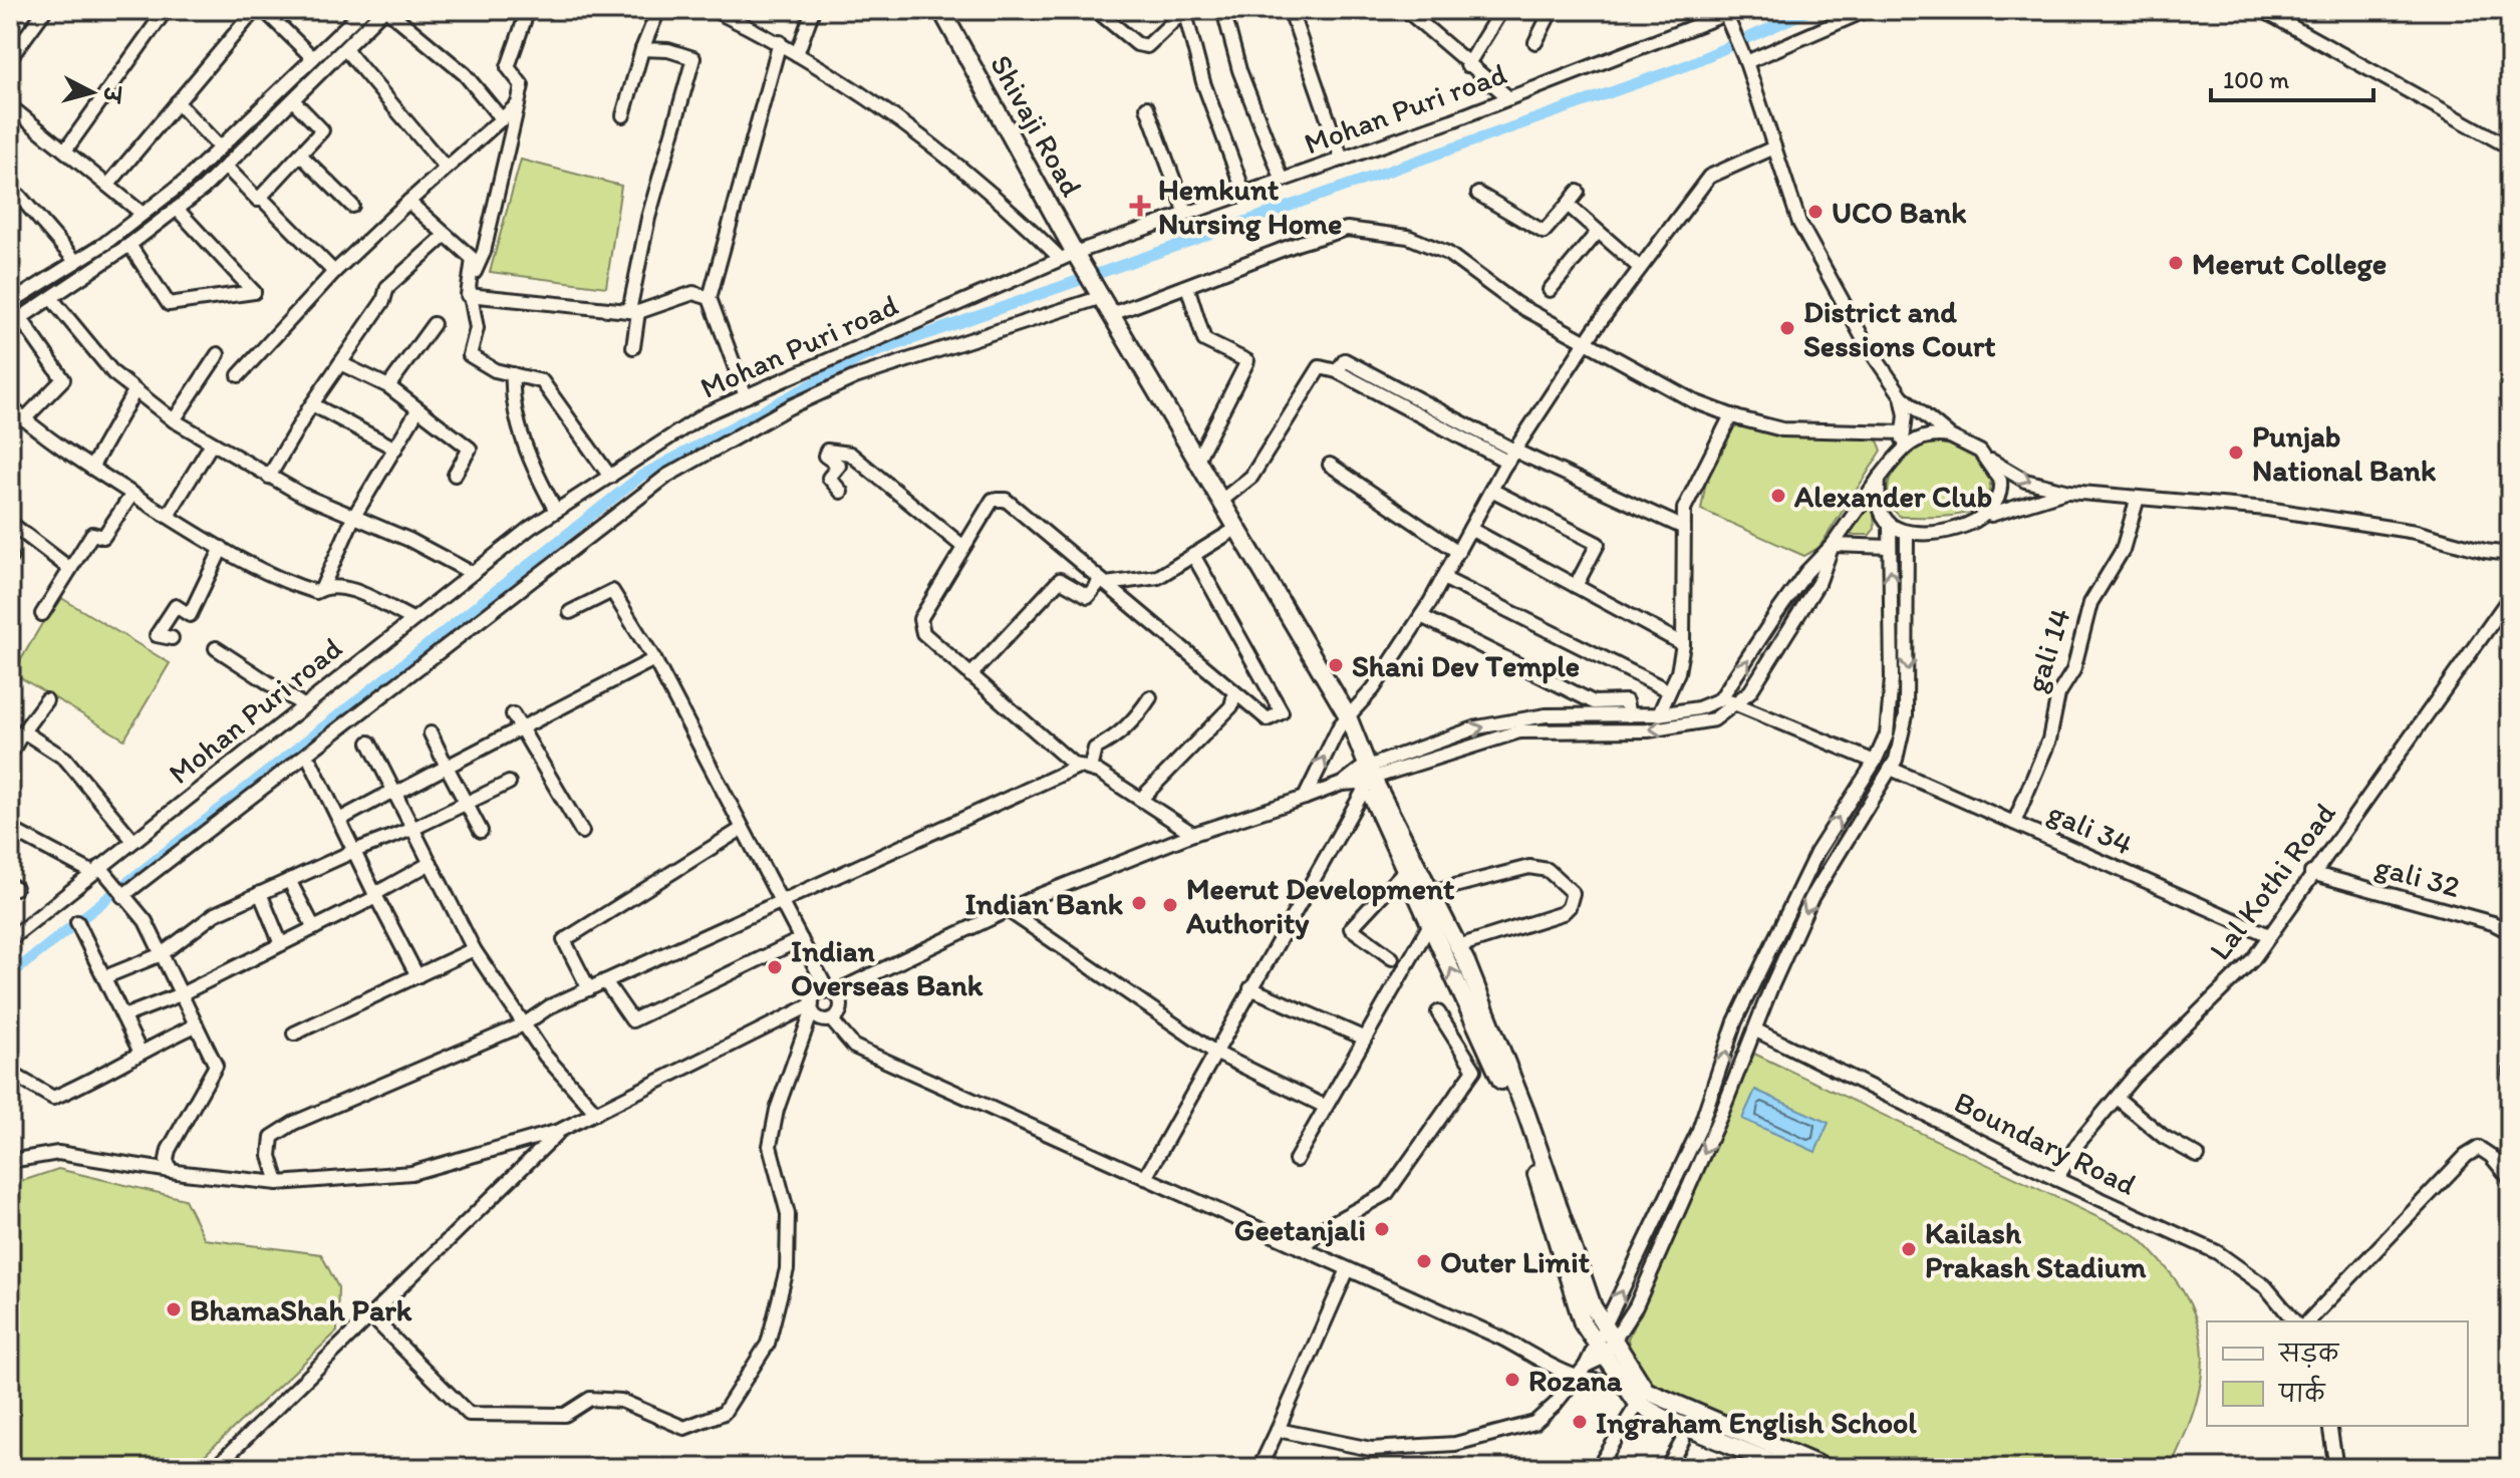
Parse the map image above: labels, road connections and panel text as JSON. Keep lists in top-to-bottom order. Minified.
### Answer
{"streets":{"main road":["Shivaji Road"],"street":["Mohan Puri road","gali 14","gali 34","gali 32","Lal Kothi Road","Boundary Road"]},"crossings":[["Mohan Puri road","Shivaji Road"],["gali 14","gali 34"],["gali 34","Lal Kothi Road"],["gali 32","Lal Kothi Road"],["Lal Kothi Road","Boundary Road"]],"places":{"health":["Hemkunt Nursing Home"],"other":["UCO Bank","Meerut College","District and Sessions Court","Punjab National Bank","Alexander Club","Shani Dev Temple","Indian Bank","Meerut Development Authority","Indian Overseas Bank","Geetanjali","Kailash Prakash Stadium","Outer Limit","BhamaShah Park","Rozana","Ingraham English School"]},"legend":["सड़क","पार्क"],"scale_bar":"100 m","north":"right"}
